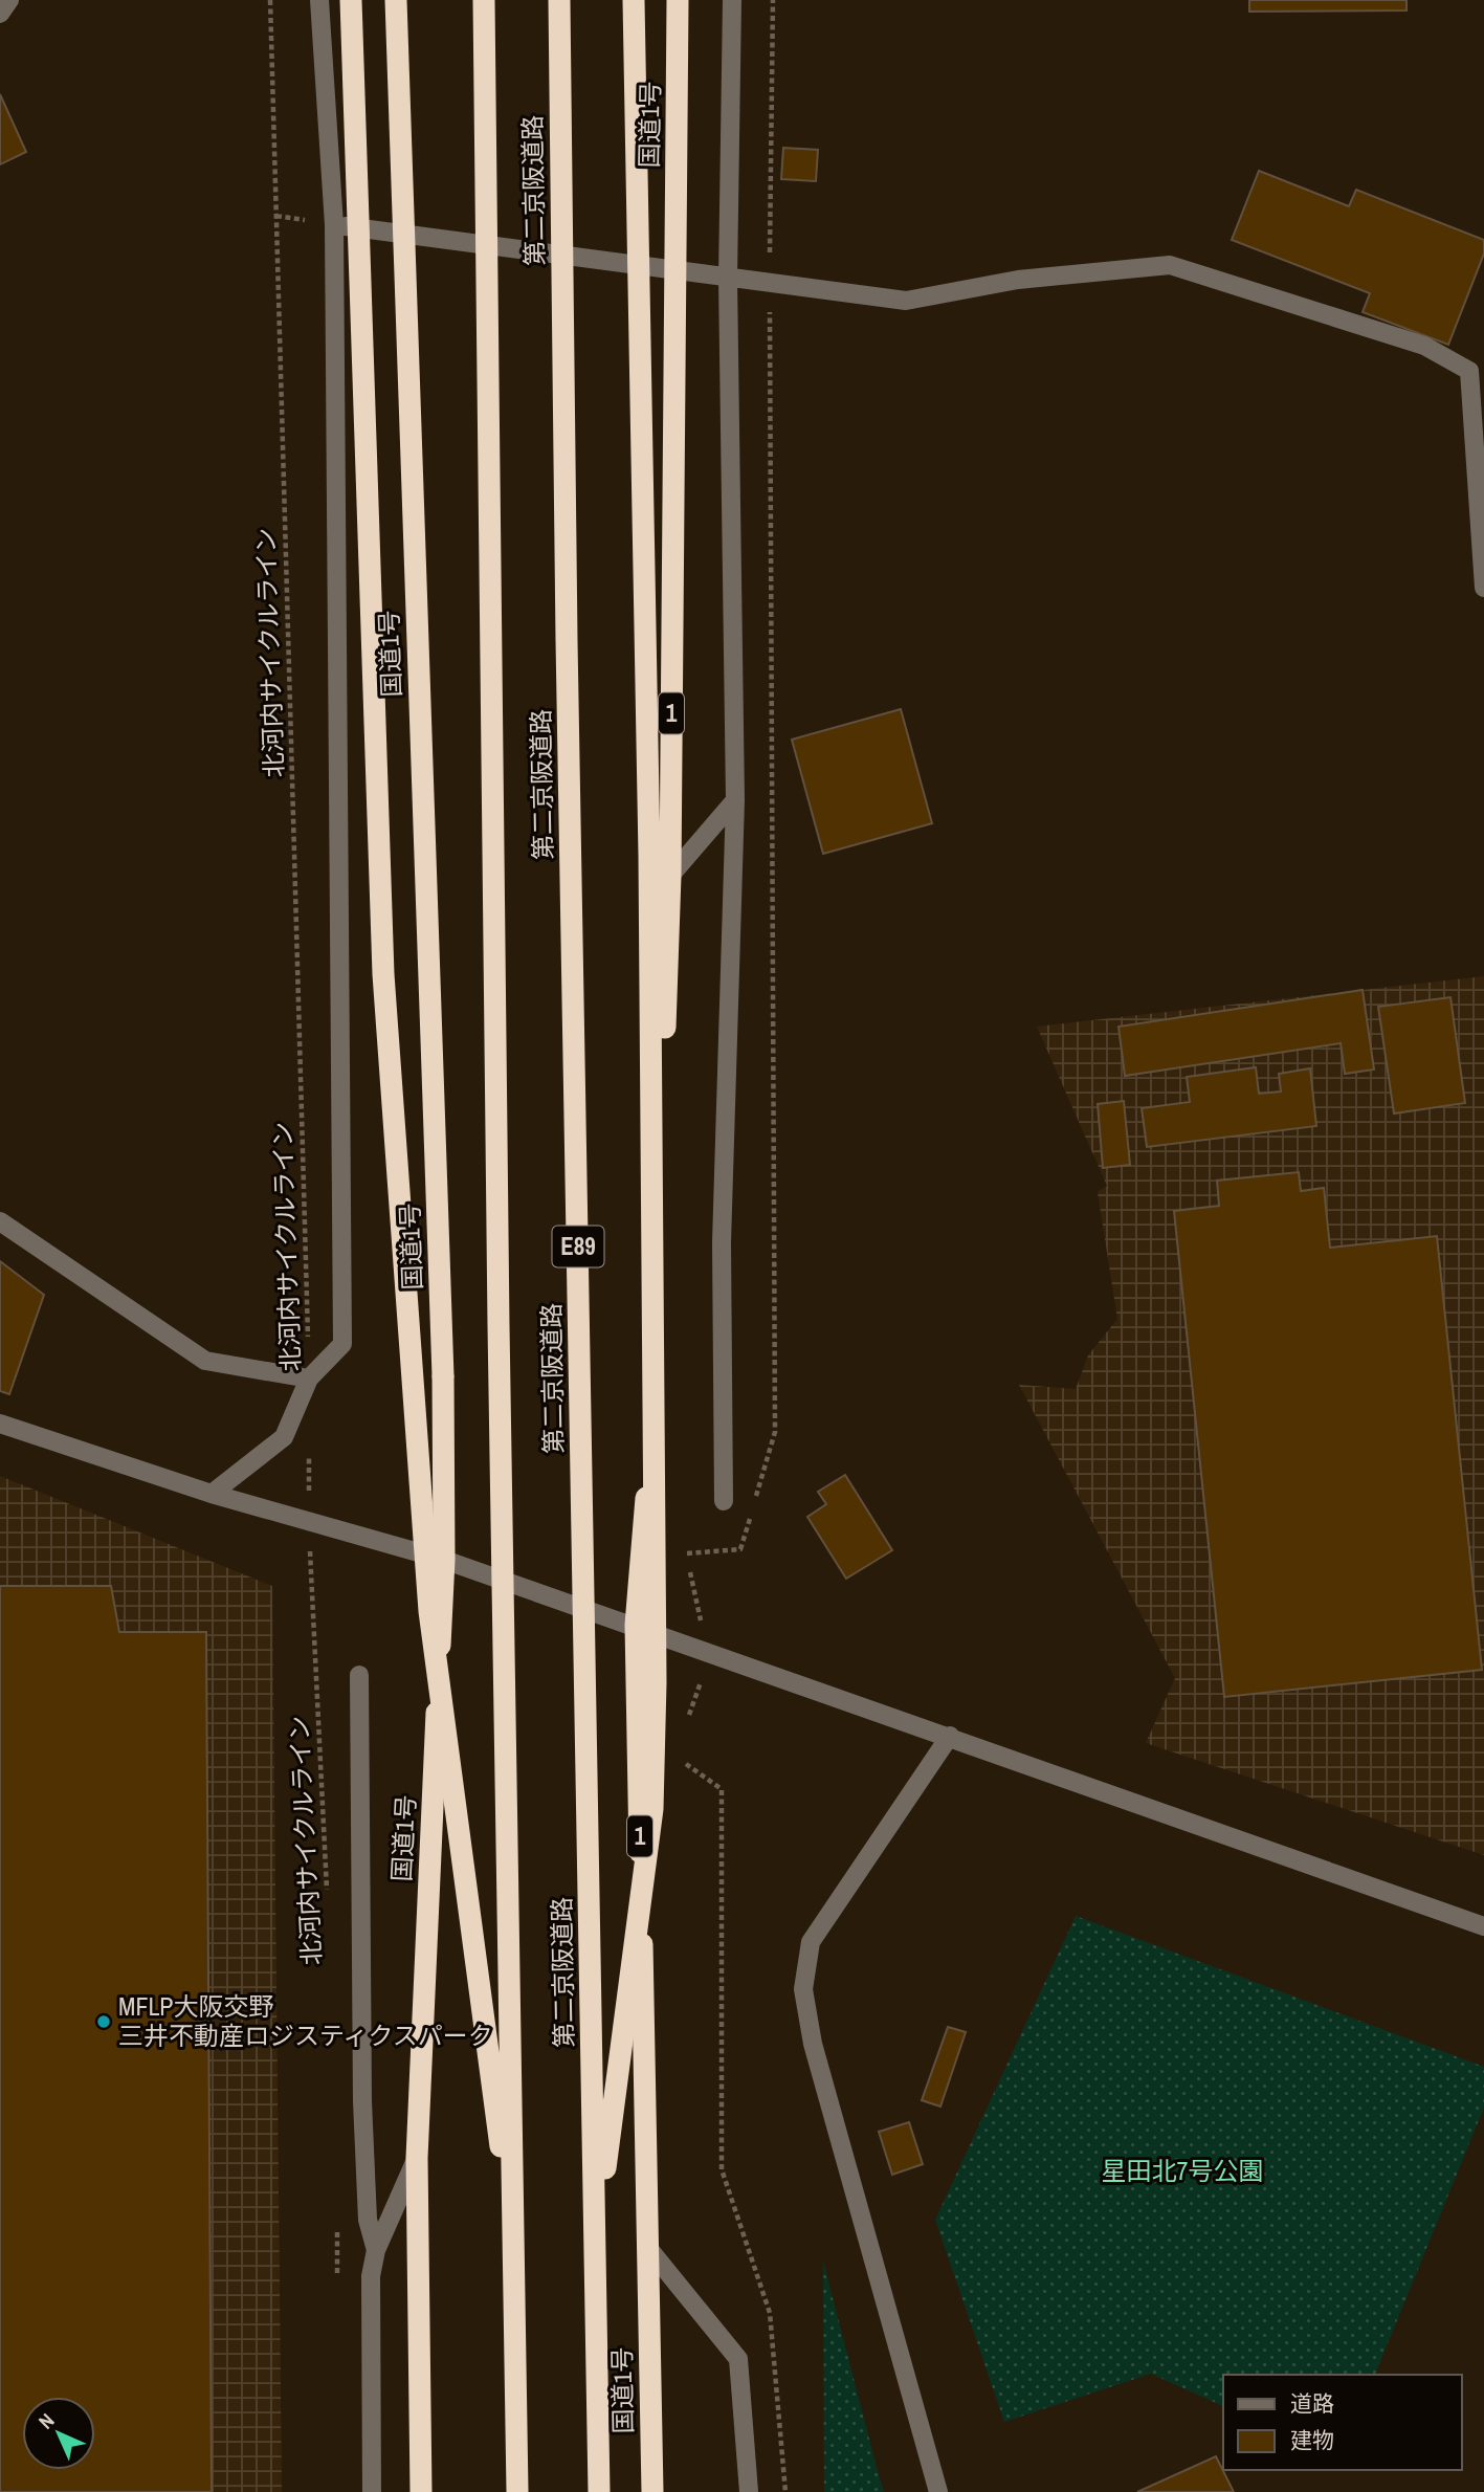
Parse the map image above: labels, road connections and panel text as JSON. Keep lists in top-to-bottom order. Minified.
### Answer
{"streets":{"highway":["国道1号","第二京阪道路","1","E89"],"path":["北河内サイクルライン"]},"parks":["星田北7号公園"],"places":["MFLP大阪交野 三井不動産ロジスティクスパーク"],"legend":["道路","建物"],"north":"top left"}
